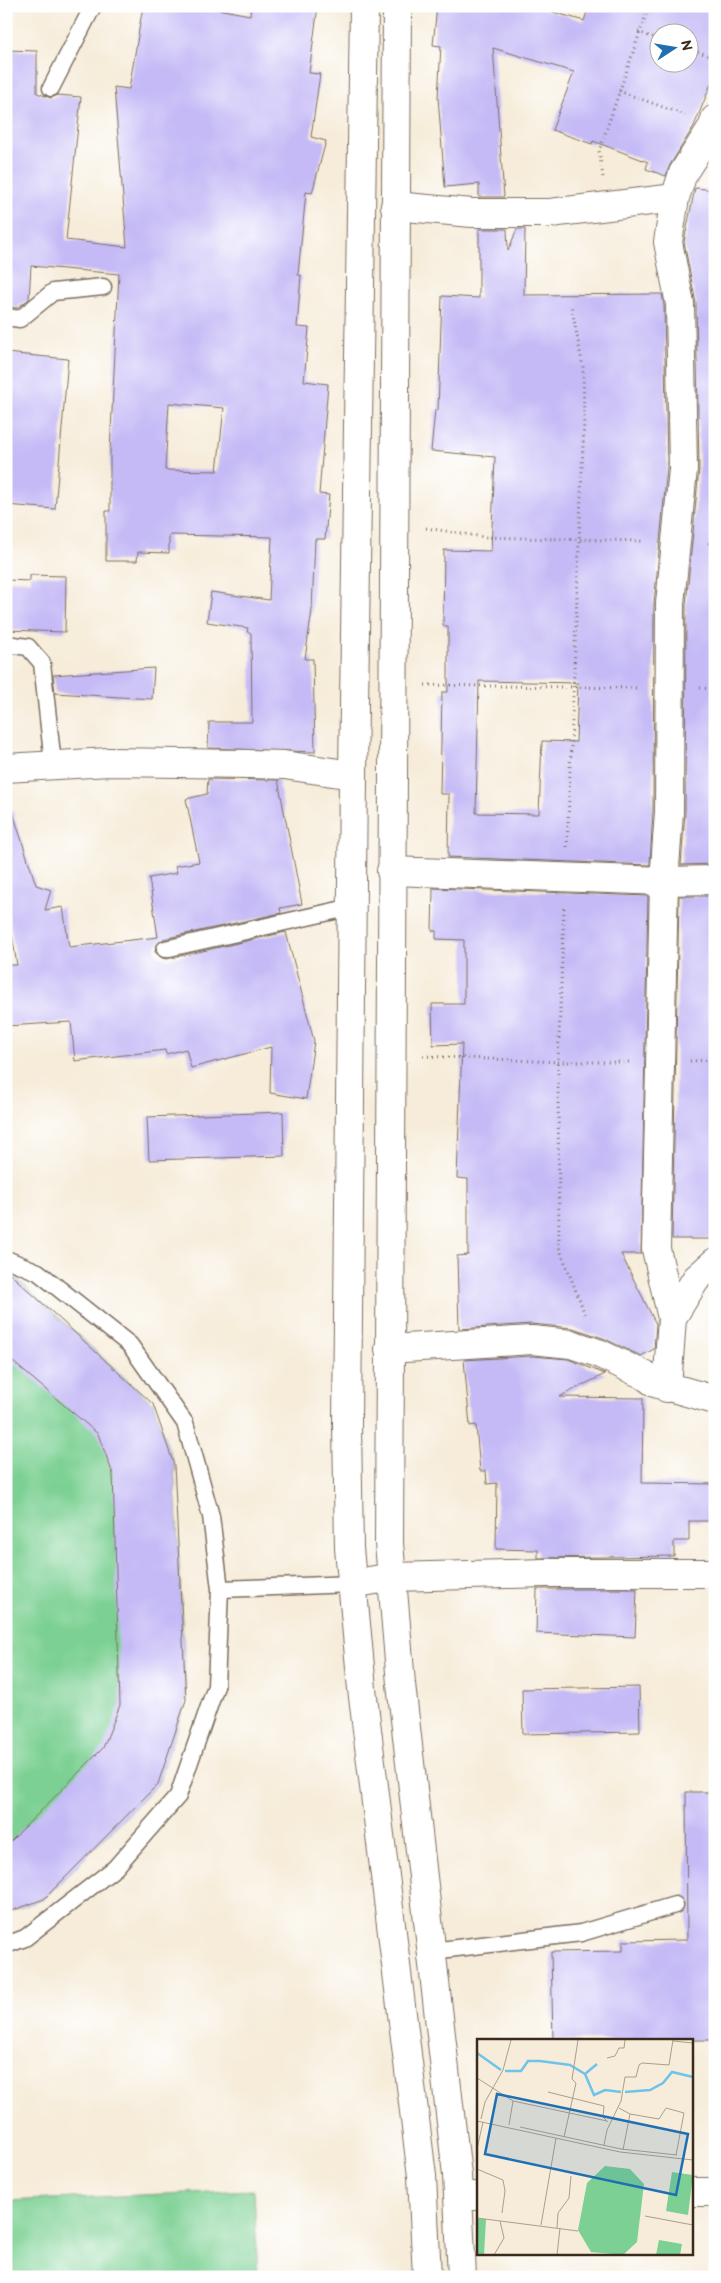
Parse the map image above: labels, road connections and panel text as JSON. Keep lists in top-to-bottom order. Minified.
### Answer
{"north":"right"}
